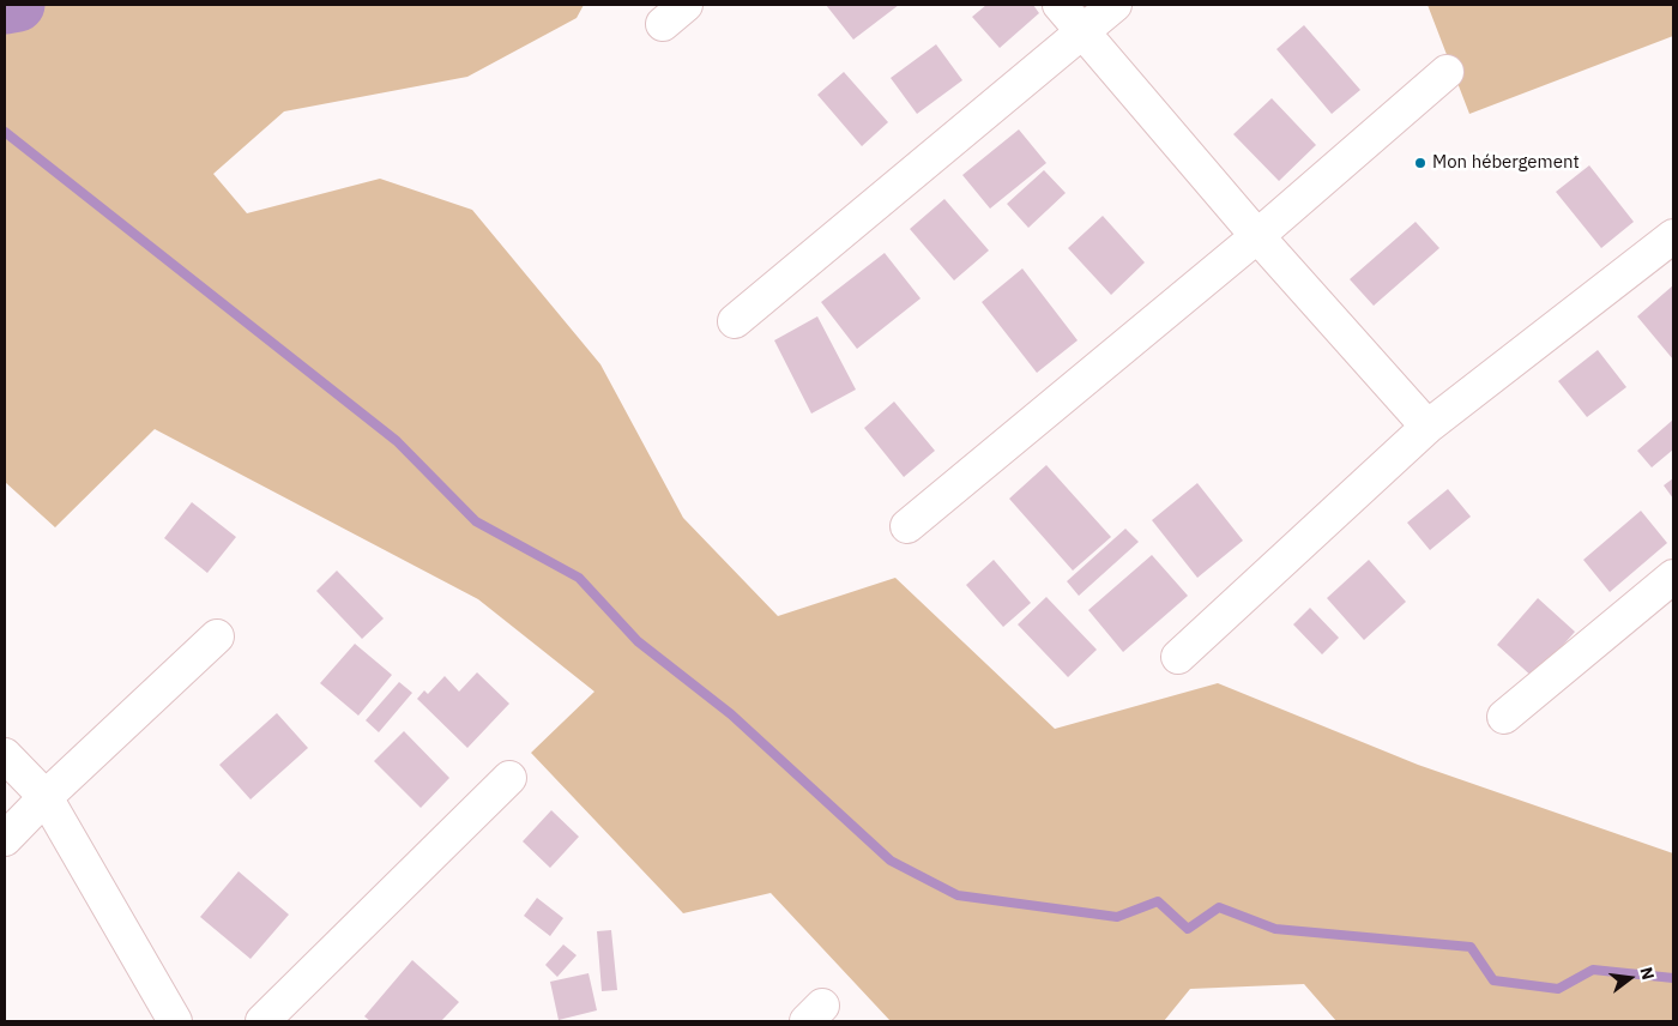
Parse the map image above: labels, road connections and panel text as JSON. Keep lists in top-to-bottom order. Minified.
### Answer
{"places":["Mon hébergement"],"north":"right"}
